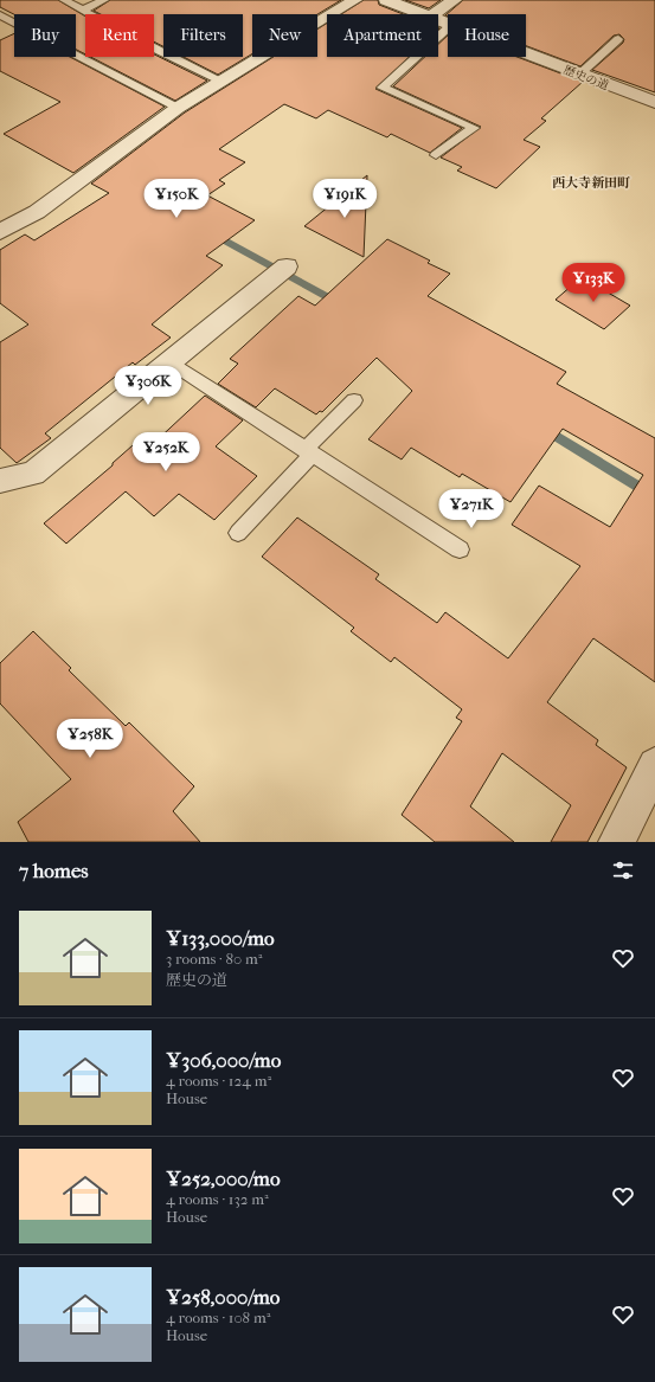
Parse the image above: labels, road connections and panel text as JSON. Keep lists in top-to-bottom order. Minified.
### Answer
{"streets":{"street":["歴史の道"]},"districts":["西大寺新田町"],"page":{"chip":["Buy","Rent","Filters","New","Apartment","House"],"price":["¥150K","¥191K","¥133K","¥306K","¥252K","¥271K","¥258K"],"heading":"7 homes","list":[{"name":"¥133,000/mo","note":"3 rooms · 80 m² · 歴史の道"},{"name":"¥306,000/mo","note":"4 rooms · 124 m² · House"},{"name":"¥252,000/mo","note":"4 rooms · 132 m² · House"},{"name":"¥258,000/mo","note":"4 rooms · 108 m² · House"}]}}
